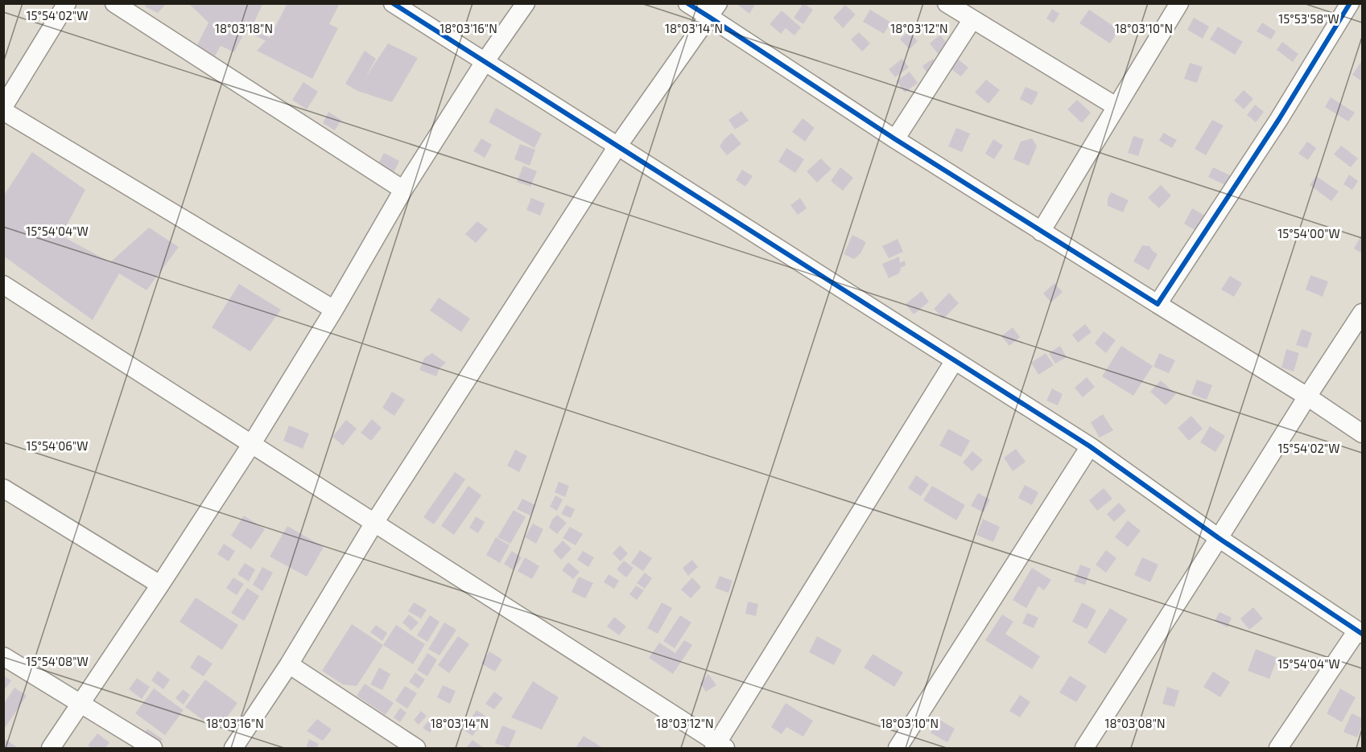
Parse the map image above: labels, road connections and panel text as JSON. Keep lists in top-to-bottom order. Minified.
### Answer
{"coordinates":["15°54'02\"W","15°53'58\"W","18°03'18\"N","18°03'16\"N","18°03'14\"N","18°03'12\"N","18°03'10\"N","15°54'04\"W","15°54'00\"W","15°54'06\"W","15°54'08\"W","18°03'08\"N"]}
